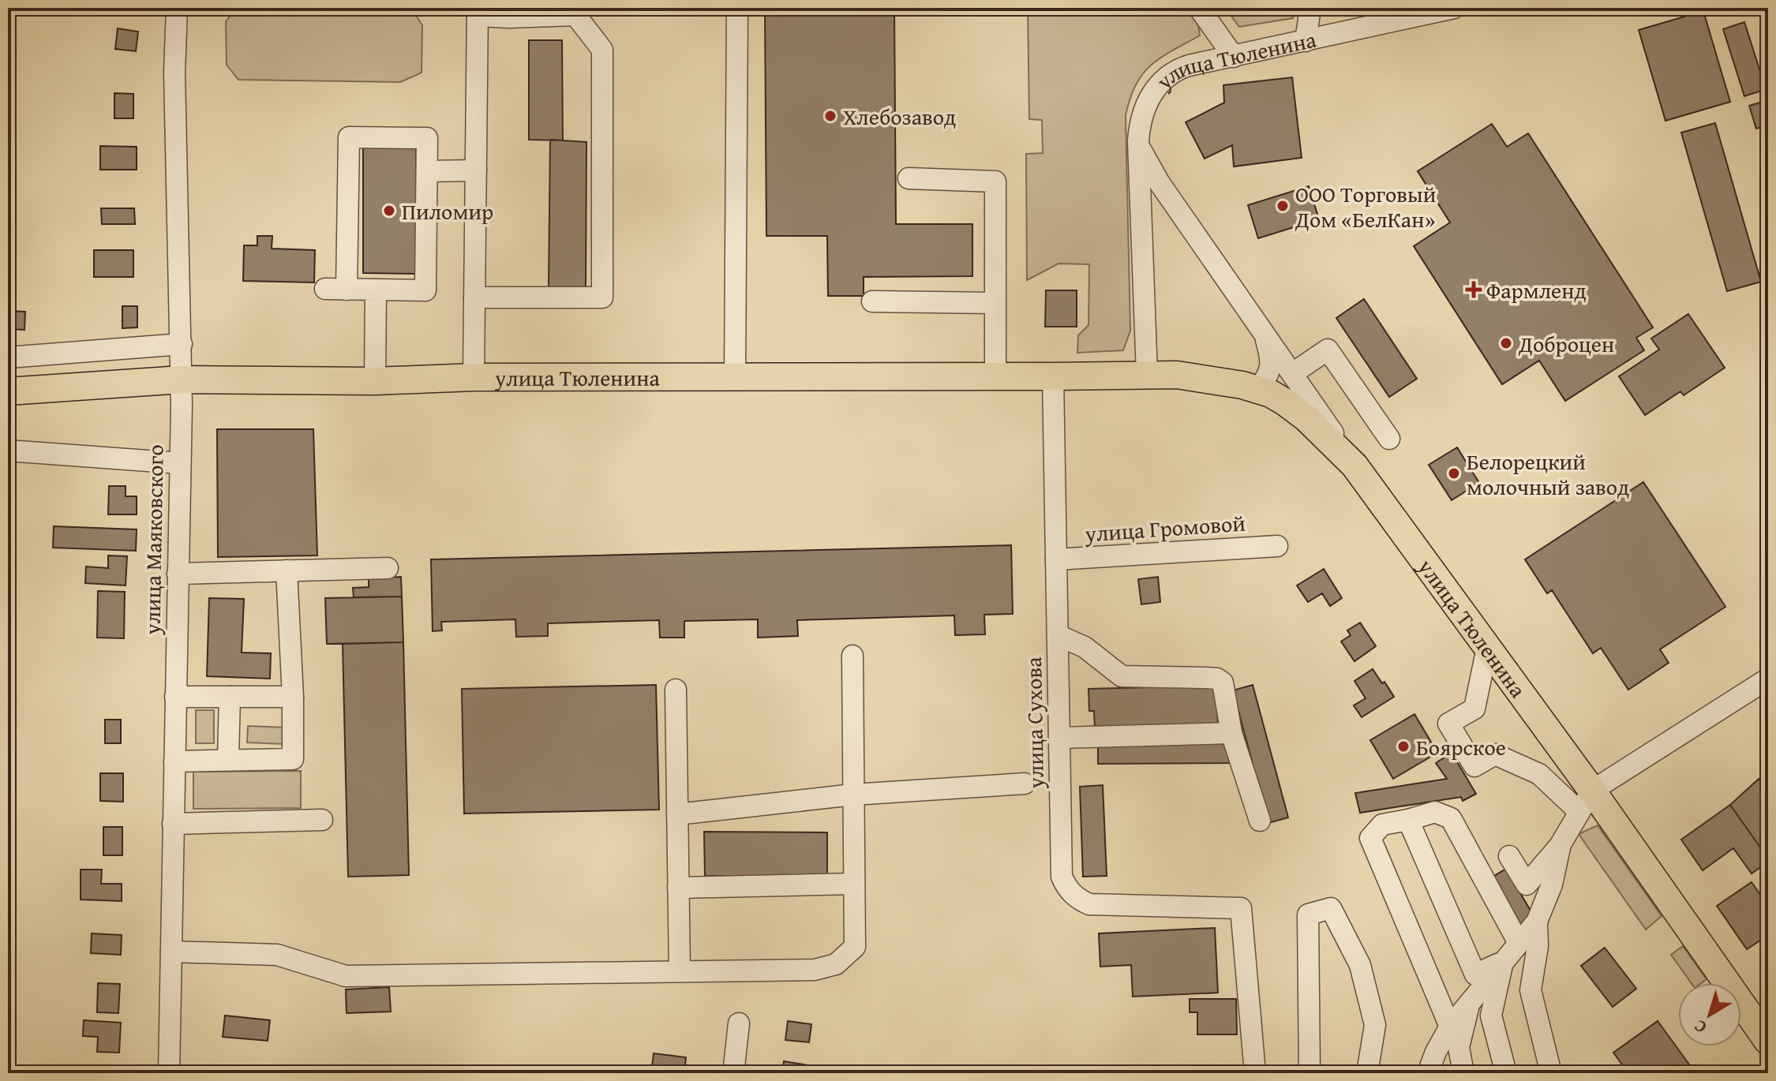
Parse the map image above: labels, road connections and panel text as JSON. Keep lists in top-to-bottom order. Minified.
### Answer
{"streets":{"main road":["улица Тюленина"],"street":["улица Громовой","улица Маяковского","улица Сухова"]},"crossings":[["улица Тюленина","улица Маяковского"],["улица Тюленина","улица Сухова"],["улица Громовой","улица Сухова"]],"places":{"other":["Хлебозавод","ООО Торговый Дом «БелКан»","Пиломир","Доброцен","Белорецкий молочный завод","Боярское"],"health":["Фармленд"]},"north":"bottom left"}
